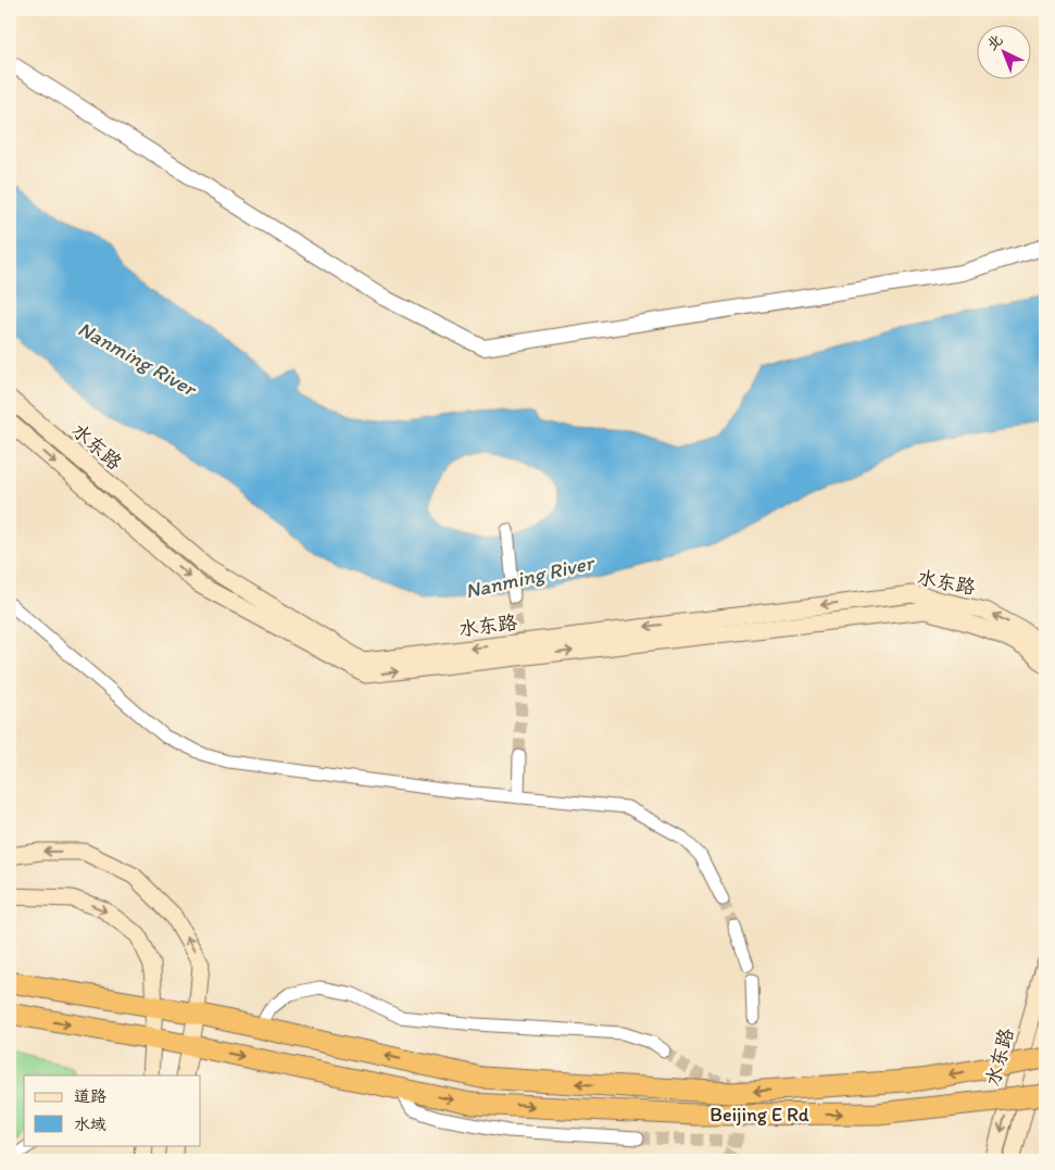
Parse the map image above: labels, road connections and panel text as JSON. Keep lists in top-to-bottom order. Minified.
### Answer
{"streets":{"highway":["Beijing E Rd"],"main road":["水东路"]},"water":["Nanming River"],"legend":["道路","水域"],"north":"top left"}
